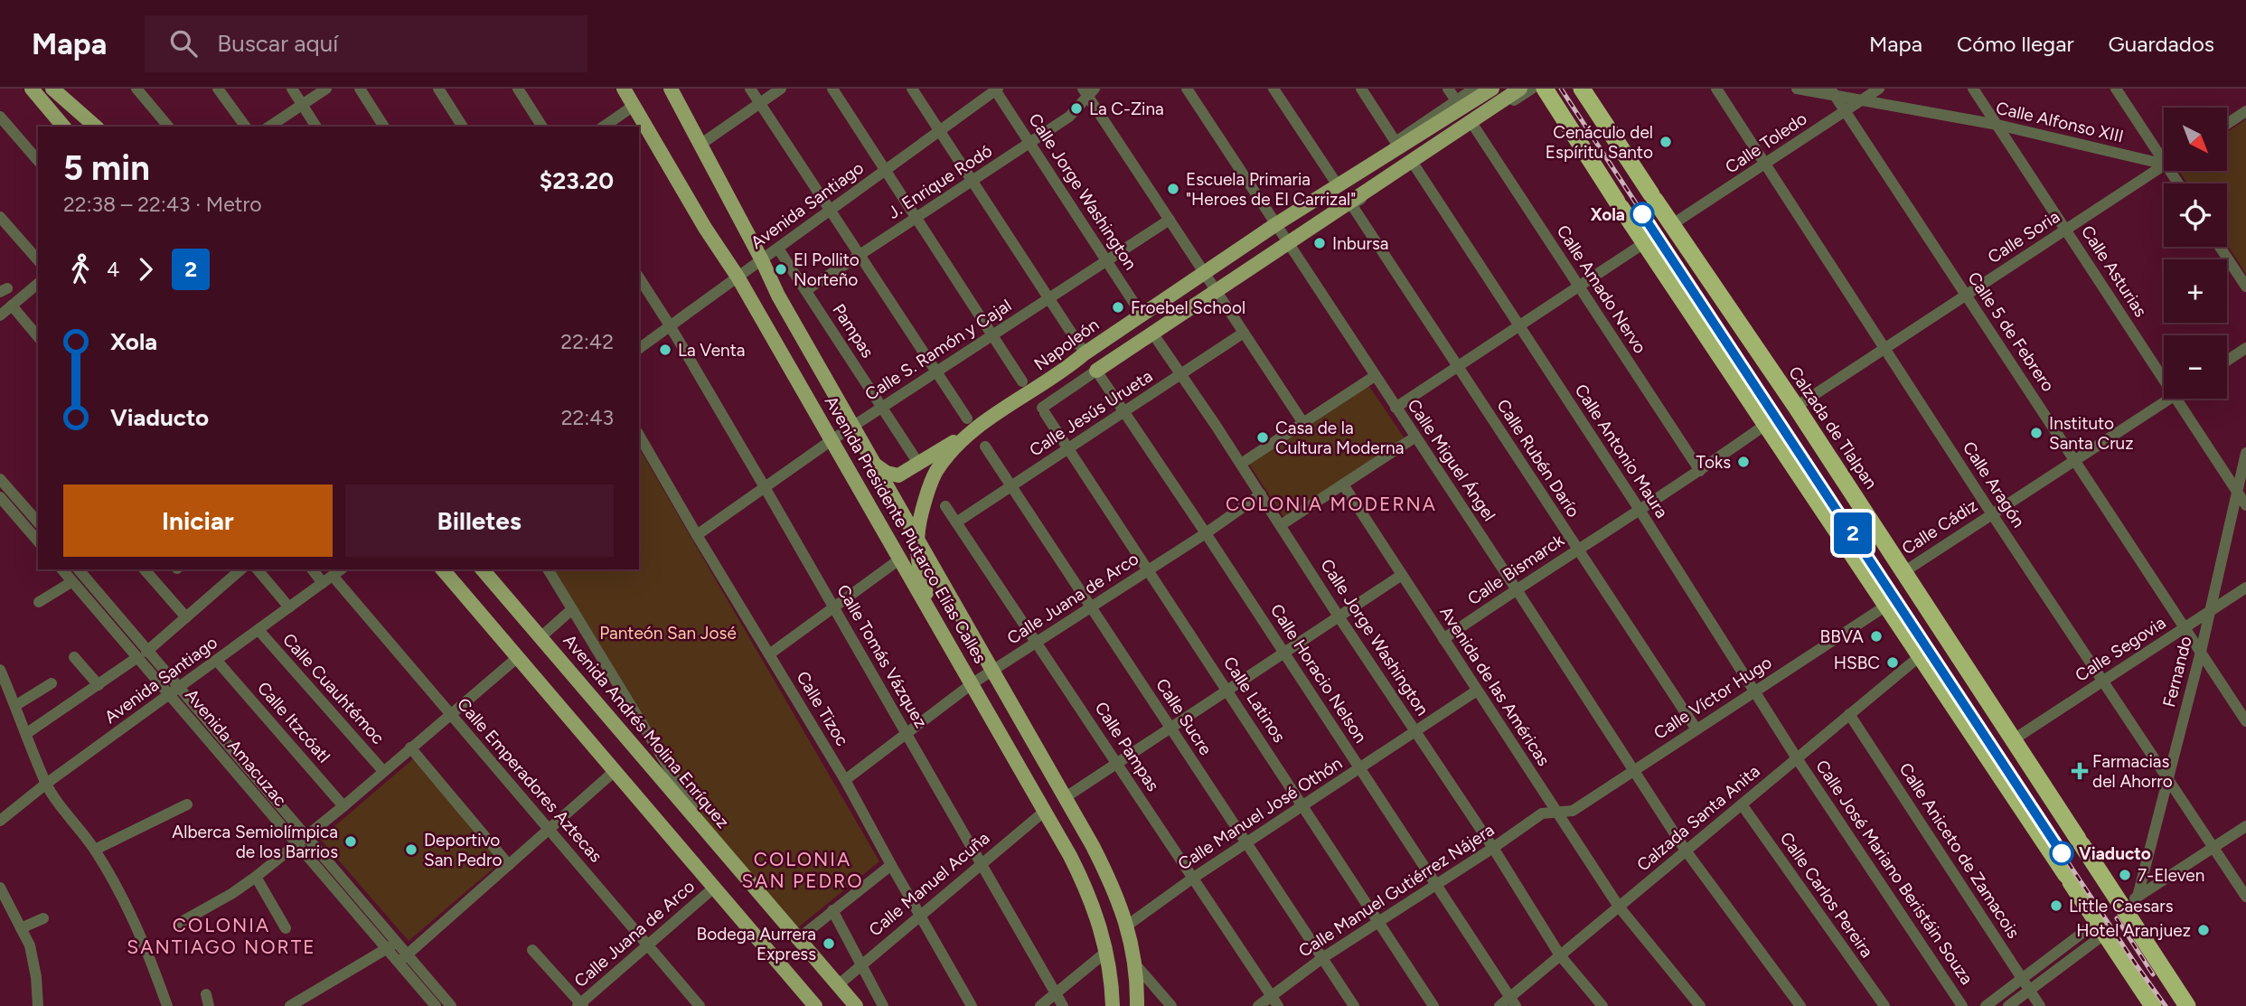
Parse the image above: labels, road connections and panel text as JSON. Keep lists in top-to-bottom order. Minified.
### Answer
{"streets":{"highway":["Calzada de Tlalpan"],"main road":["Napoleón","Avenida Presidente Plutarco Elías Calles","Avenida Andrés Molina Enríquez"],"street":["Calle Alfonso XIII","Calle Toledo","J. Enrique Rodó","Calle Jorge Washington","Avenida Santiago","Calle Soria","Calle Asturias","Calle Amado Nervo","Pampas","Calle 5 de Febrero","Calle S. Ramón y Cajal","Calle Jesús Urueta","Calle Antonio Maura","Calle Rubén Darío","Calle Miguel Ángel","Calle Aragón","Calle Cádiz","Calle Bismarck","Calle Juana de Arco","Calle Segovia","Calle Tomás Vázquez","Fernando","Calle Horacio Nelson","Avenida de las Américas","Calle Cuauhtémoc","Calle Víctor Hugo","Calle Latinos","Calle Tizoc","Calle Sucre","Calle Itzcóatl","Calle Pampas","Avenida Amacuzac","Calle Emperadores Aztecas","Calle Manuel José Othón","Calzada Santa Anita","Calle Aniceto de Zamacois","Calle José Mariano Beristáin Souza","Calle Manuel Acuña","Calle Manuel Gutiérrez Nájera","Calle Carlos Pereira"]},"crossings":[["Calle Alfonso XIII","Calle Toledo"],["Calle Alfonso XIII","Calle Asturias"],["Calle Alfonso XIII","Calle 5 de Febrero"],["Calle Toledo","Calle 5 de Febrero"],["Calle Toledo","Calzada de Tlalpan"],["Calle Toledo","Calle Aragón"],["J. Enrique Rodó","Calle Jorge Washington"],["J. Enrique Rodó","Pampas"],["Calle Jorge Washington","Avenida Santiago"],["Calle Jorge Washington","Napoleón"],["Calle Jorge Washington","Calle S. Ramón y Cajal"],["Calle Jorge Washington","Calle Jesús Urueta"],["Calle Jorge Washington","Calle Juana de Arco"],["Calle Jorge Washington","Calle Manuel José Othón"],["Calle Jorge Washington","Calzada Santa Anita"],["Calle Jorge Washington","Calle Manuel Gutiérrez Nájera"],["Avenida Santiago","Pampas"],["Avenida Santiago","Avenida Presidente Plutarco Elías Calles"],["Avenida Santiago","Calle Tomás Vázquez"],["Avenida Santiago","Calle Cuauhtémoc"],["Avenida Santiago","Calle Itzcóatl"],["Avenida Santiago","Avenida Amacuzac"],["Avenida Santiago","Calle Emperadores Aztecas"],["Calle Soria","Calle Asturias"],["Calle Soria","Calle 5 de Febrero"],["Calle Soria","Calzada de Tlalpan"],["Calle Soria","Calle Aragón"],["Calle Asturias","Fernando"],["Calle Amado Nervo","Calle Bismarck"],["Pampas","Calle S. Ramón y Cajal"],["Calle 5 de Febrero","Calle Cádiz"],["Calle 5 de Febrero","Calle Segovia"],["Calle 5 de Febrero","Fernando"],["Napoleón","Calle Miguel Ángel"],["Napoleón","Avenida Presidente Plutarco Elías Calles"],["Calle S. Ramón y Cajal","Avenida Presidente Plutarco Elías Calles"],["Calle S. Ramón y Cajal","Calle Tomás Vázquez"],["Calle S. Ramón y Cajal","Calle Tizoc"],["Calle Jesús Urueta","Calle Horacio Nelson"],["Calle Jesús Urueta","Calle Latinos"],["Calle Jesús Urueta","Calle Sucre"],["Calle Jesús Urueta","Calle Pampas"],["Calzada de Tlalpan","Calle Cádiz"],["Calzada de Tlalpan","Calle Segovia"],["Calzada de Tlalpan","Fernando"],["Calle Antonio Maura","Calle Rubén Darío"],["Calle Antonio Maura","Calle Bismarck"],["Calle Antonio Maura","Calle Víctor Hugo"],["Calle Antonio Maura","Calzada Santa Anita"],["Calle Antonio Maura","Calle José Mariano Beristáin Souza"],["Calle Rubén Darío","Calle Bismarck"],["Calle Rubén Darío","Calle Víctor Hugo"],["Calle Miguel Ángel","Calle Bismarck"],["Calle Miguel Ángel","Calle Víctor Hugo"],["Calle Miguel Ángel","Calzada Santa Anita"],["Calle Aragón","Calle Cádiz"],["Calle Aragón","Calle Segovia"],["Calle Aragón","Fernando"],["Avenida Presidente Plutarco Elías Calles","Calle Juana de Arco"],["Avenida Presidente Plutarco Elías Calles","Calle Manuel José Othón"],["Avenida Presidente Plutarco Elías Calles","Calle Manuel Acuña"],["Calle Bismarck","Avenida de las Américas"],["Calle Juana de Arco","Calle Tomás Vázquez"],["Calle Juana de Arco","Calle Horacio Nelson"],["Calle Juana de Arco","Calle Latinos"],["Calle Juana de Arco","Calle Tizoc"],["Calle Juana de Arco","Calle Sucre"],["Calle Juana de Arco","Calle Pampas"],["Calle Juana de Arco","Calle Emperadores Aztecas"],["Calle Segovia","Fernando"],["Calle Tomás Vázquez","Calle Manuel Acuña"],["Calle Horacio Nelson","Calle Latinos"],["Calle Horacio Nelson","Calle Manuel José Othón"],["Calle Horacio Nelson","Calzada Santa Anita"],["Calle Horacio Nelson","Calle Manuel Gutiérrez Nájera"],["Avenida de las Américas","Calle Víctor Hugo"],["Avenida de las Américas","Calle Manuel José Othón"],["Avenida de las Américas","Calzada Santa Anita"],["Avenida de las Américas","Calle Manuel Gutiérrez Nájera"],["Calle Víctor Hugo","Calle Manuel Gutiérrez Nájera"],["Calle Latinos","Calle Manuel José Othón"],["Calle Latinos","Calle Manuel Gutiérrez Nájera"],["Calle Tizoc","Calle Manuel Acuña"],["Calle Sucre","Calle Manuel José Othón"],["Calle Sucre","Calle Manuel Gutiérrez Nájera"],["Avenida Andrés Molina Enríquez","Calle Manuel Acuña"],["Calle Pampas","Calle Manuel José Othón"],["Calle Pampas","Calle Manuel Gutiérrez Nájera"],["Calzada Santa Anita","Calle Aniceto de Zamacois"],["Calzada Santa Anita","Calle José Mariano Beristáin Souza"],["Calzada Santa Anita","Calle Carlos Pereira"]],"districts":["COLONIA MODERNA","COLONIA SAN PEDRO","COLONIA SANTIAGO NORTE"],"parks":["Panteón San José"],"places":{"other":["La C-Zina","Cenáculo del Espíritu Santo","Escuela Primaria \"Heroes de El Carrizal\"","Xola","Inbursa","El Pollito Norteño","Froebel School","La Venta","Instituto Santa Cruz","Casa de la Cultura Moderna","Toks","BBVA","HSBC","Alberca Semiolímpica de los Barrios","Deportivo San Pedro","Viaducto","7-Eleven","Little Caesars","Hotel Aranjuez","Bodega Aurrera Express"],"health":["Farmacias del Ahorro"]},"lines":["metro line 2"],"north":"bottom right","page":{"header":"Mapa","search":"Buscar aquí","nav":["Mapa","Cómo llegar","Guardados"],"on_map":"2","map_buttons":["+","−"],"heading":["5 min","22:38 – 22:43 · Metro","$23.20"],"legs":["4","2"],"list":[{"name":"Xola","value":"22:42"},{"name":"Viaducto","value":"22:43"}],"buttons":["Iniciar","Billetes"]}}
